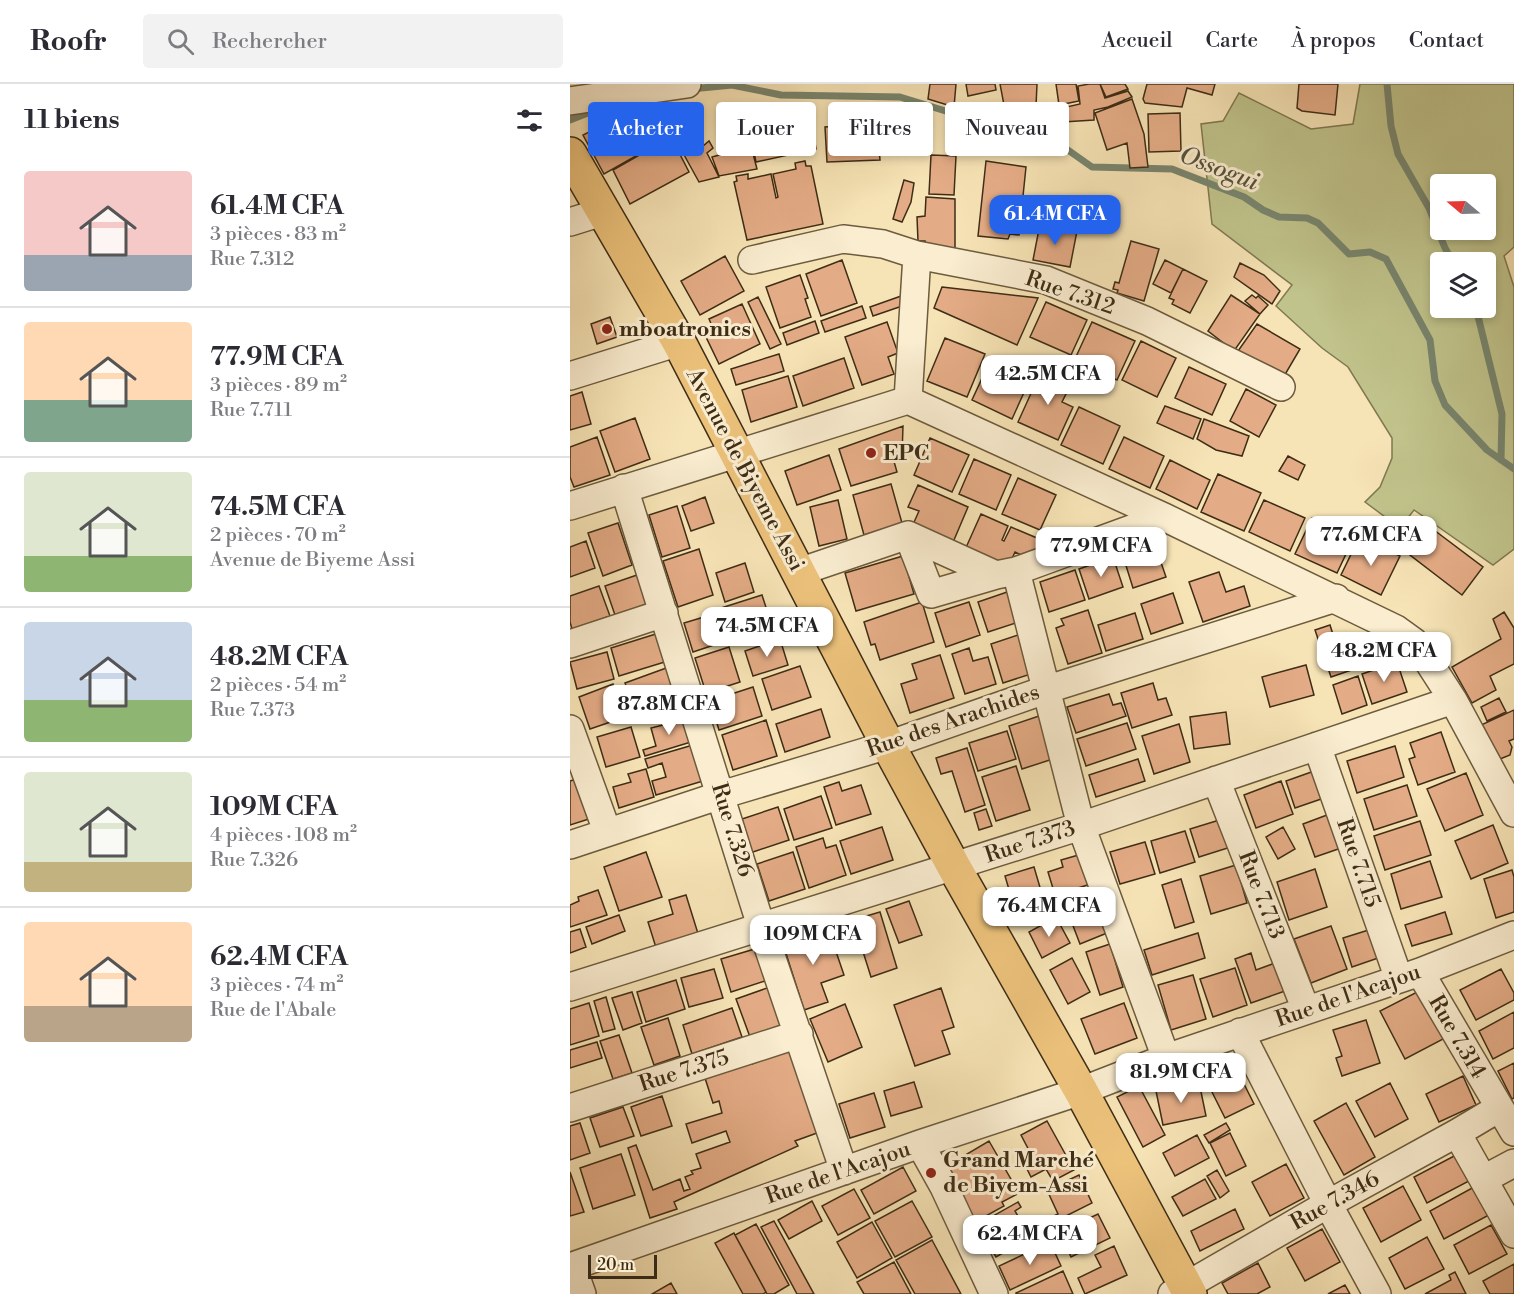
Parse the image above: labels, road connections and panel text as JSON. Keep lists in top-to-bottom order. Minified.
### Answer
{"streets":{"main road":["Avenue de Biyeme Assi"],"street":["Rue 7.312","Rue des Arachides","Rue 7.326","Rue 7.373","Rue 7.715","Rue 7.713","Rue de l'Acajou","Rue 7.314","Rue 7.375","Rue 7.346"]},"crossings":[["Avenue de Biyeme Assi","Rue des Arachides"],["Avenue de Biyeme Assi","Rue 7.373"],["Avenue de Biyeme Assi","Rue de l'Acajou"],["Avenue de Biyeme Assi","Rue 7.346"],["Rue des Arachides","Rue 7.326"],["Rue 7.326","Rue 7.373"],["Rue 7.326","Rue de l'Acajou"],["Rue 7.326","Rue 7.375"],["Rue 7.373","Rue 7.715"],["Rue 7.373","Rue 7.713"],["Rue 7.715","Rue de l'Acajou"],["Rue 7.715","Rue 7.314"],["Rue 7.713","Rue de l'Acajou"],["Rue de l'Acajou","Rue 7.314"],["Rue 7.314","Rue 7.346"]],"water":["Ossogui"],"places":["mboatronics","EPC","Grand Marché de Biyem-Assi"],"scale_bar":"20 m","north":"left","page":{"header":"Roofr","search":"Rechercher","nav":["Accueil","Carte","À propos","Contact"],"heading":"11 biens","chip":["Acheter","Louer","Filtres","Nouveau"],"list":[{"name":"61.4M CFA","note":"3 pièces · 83 m² · Rue 7.312"},{"name":"77.9M CFA","note":"3 pièces · 89 m² · Rue 7.711"},{"name":"74.5M CFA","note":"2 pièces · 70 m² · Avenue de Biyeme Assi"},{"name":"48.2M CFA","note":"2 pièces · 54 m² · Rue 7.373"},{"name":"109M CFA","note":"4 pièces · 108 m² · Rue 7.326"},{"name":"62.4M CFA","note":"3 pièces · 74 m² · Rue de l'Abale"}],"price":["61.4M CFA","42.5M CFA","77.6M CFA","77.9M CFA","74.5M CFA","48.2M CFA","87.8M CFA","76.4M CFA","109M CFA","81.9M CFA","62.4M CFA"],"scale":"20 m"}}
